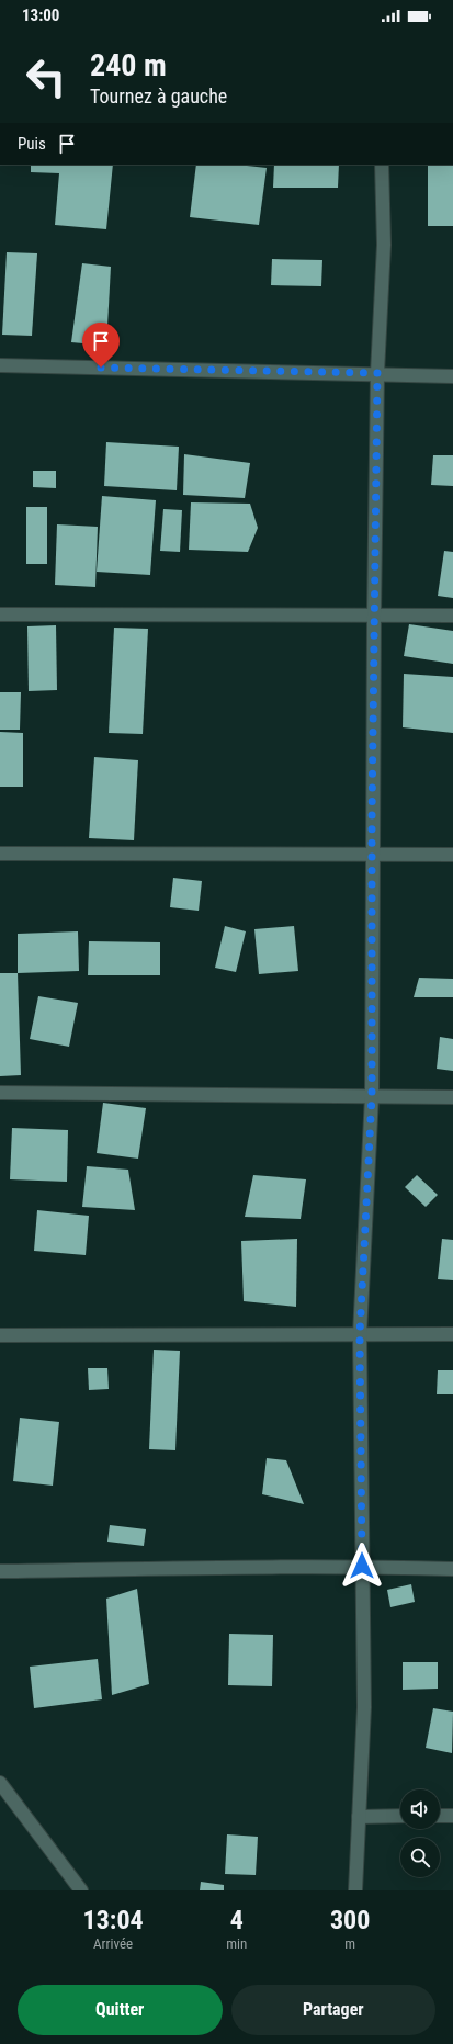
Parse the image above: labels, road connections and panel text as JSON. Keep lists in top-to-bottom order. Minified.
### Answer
{"page":{"status":"13:00","turn":["240 m","Tournez à gauche"],"then":"Puis","eta":["13:04","Arrivée","4","min","300","m"],"buttons":["Quitter","Partager"]}}
